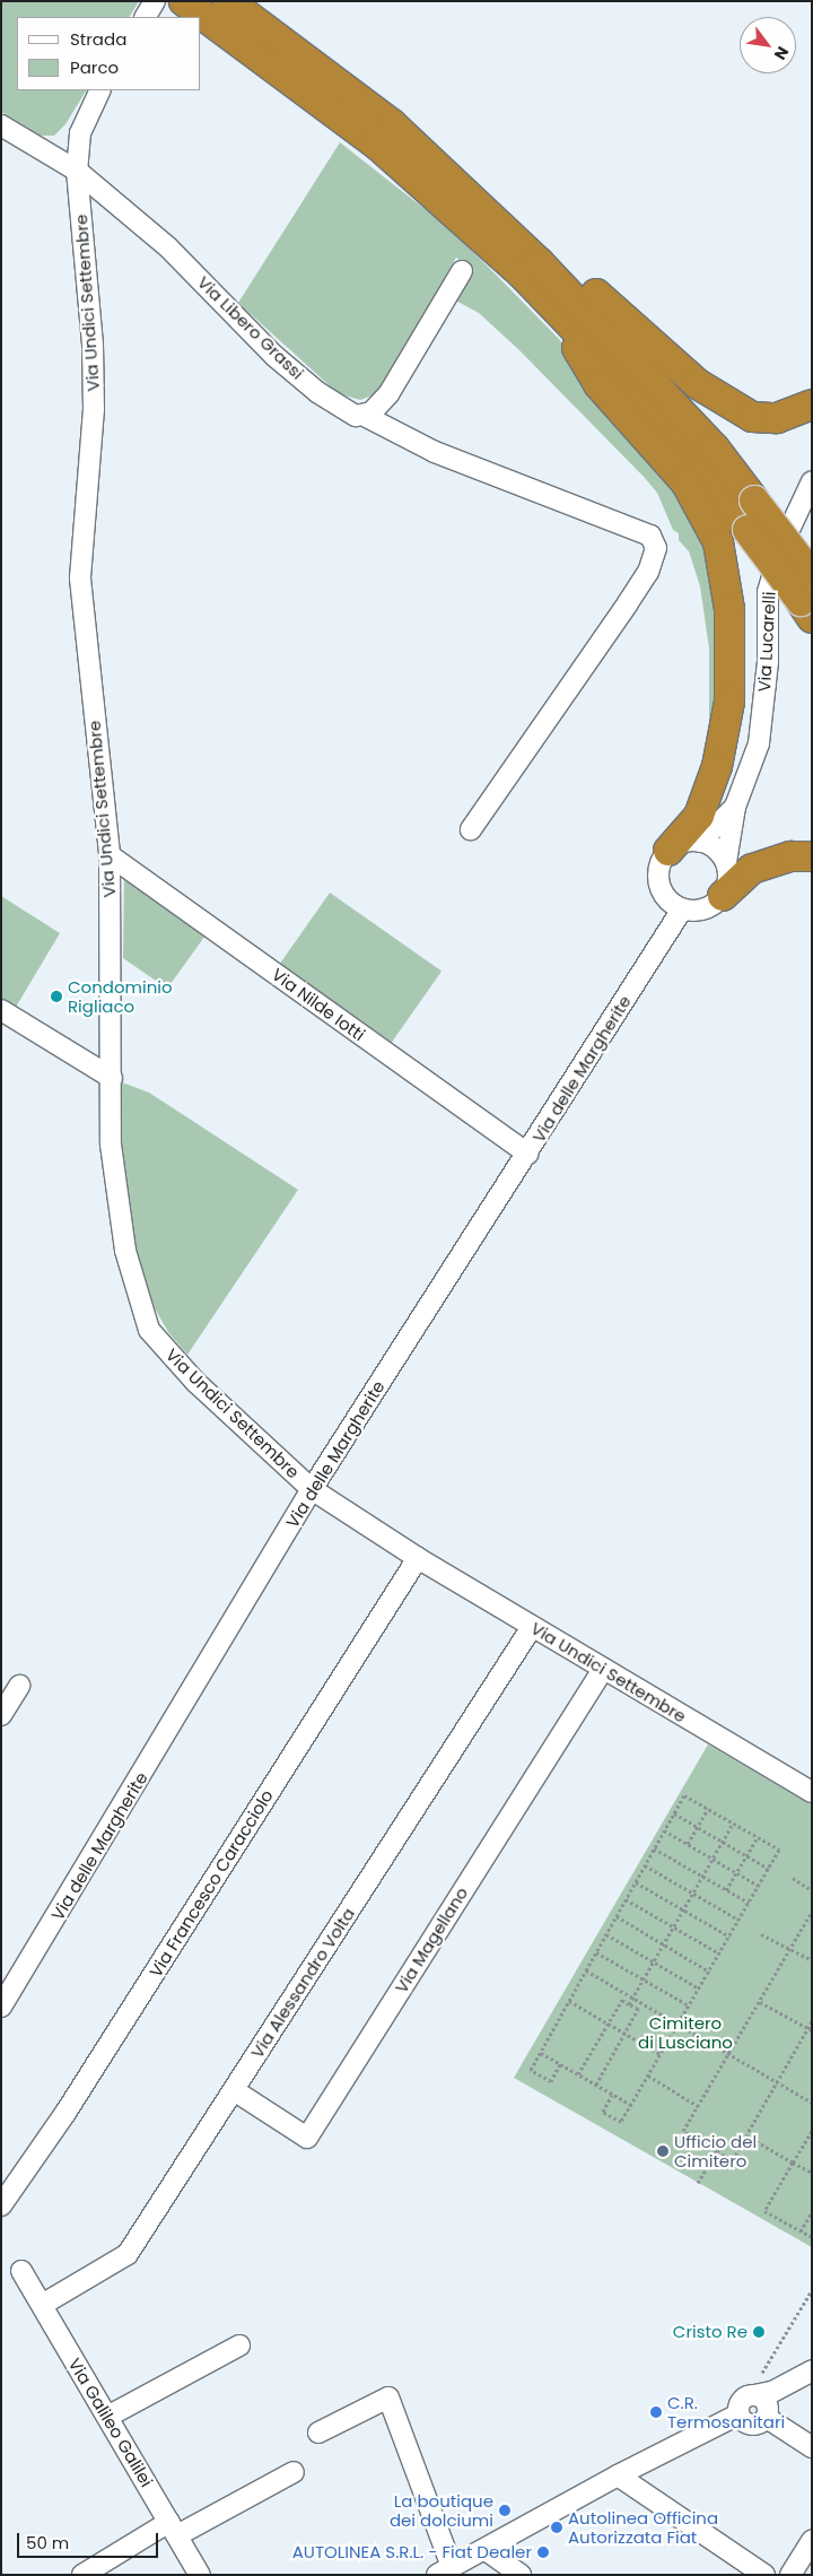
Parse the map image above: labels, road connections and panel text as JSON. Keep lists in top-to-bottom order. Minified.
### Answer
{"streets":{"street":["Via Undici Settembre","Via Libero Grassi","Via Lucarelli","Via Nilde Iotti","Via delle Margherite","Via Francesco Caracciolo","Via Magellano","Via Alessandro Volta","Via Galileo Galilei"]},"crossings":[["Via Undici Settembre","Via Libero Grassi"],["Via Undici Settembre","Via Nilde Iotti"],["Via Undici Settembre","Via delle Margherite"],["Via Undici Settembre","Via Francesco Caracciolo"],["Via Undici Settembre","Via Magellano"],["Via Undici Settembre","Via Alessandro Volta"],["Via Lucarelli","Via delle Margherite"],["Via Nilde Iotti","Via delle Margherite"],["Via Magellano","Via Alessandro Volta"],["Via Alessandro Volta","Via Galileo Galilei"]],"parks":["Cimitero di Lusciano"],"places":["Condominio Rigliaco","Ufficio del Cimitero","Cristo Re","C.R. Termosanitari","La boutique dei dolciumi","Autolinea Officina Autorizzata Fiat","AUTOLINEA S.R.L. - Fiat Dealer"],"legend":["Strada","Parco"],"scale_bar":"50 m","north":"bottom right"}
